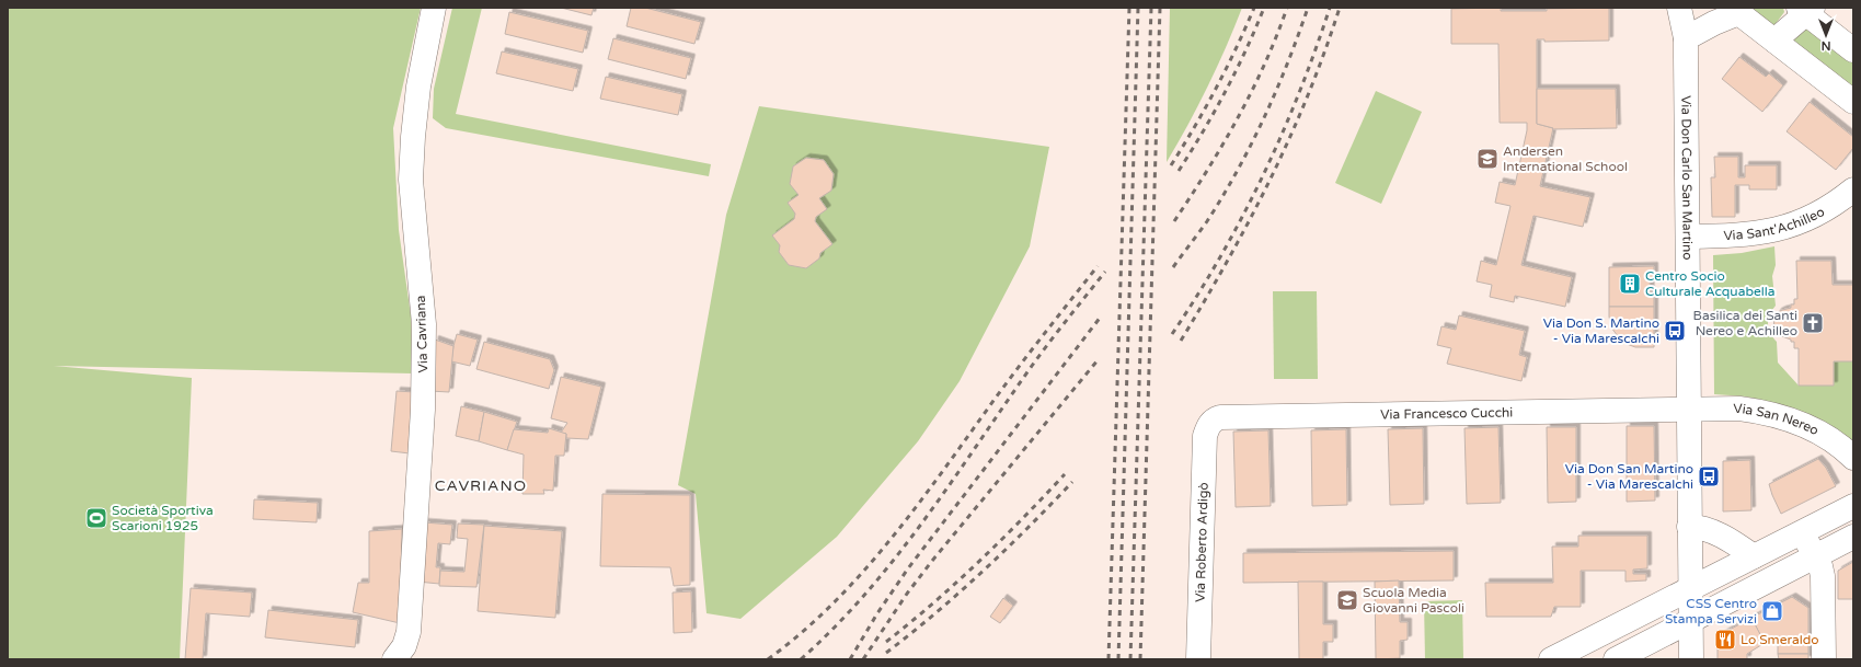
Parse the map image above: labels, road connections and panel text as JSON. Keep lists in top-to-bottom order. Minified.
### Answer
{"streets":{"street":["Via Don Carlo San Martino","Via Sant'Achilleo","Via Cavriana","Via Francesco Cucchi","Via San Nereo","Via Roberto Ardigò"]},"crossings":[["Via Don Carlo San Martino","Via Sant'Achilleo"],["Via Don Carlo San Martino","Via Francesco Cucchi"],["Via Don Carlo San Martino","Via San Nereo"],["Via Francesco Cucchi","Via San Nereo"],["Via Francesco Cucchi","Via Roberto Ardigò"]],"districts":["CAVRIANO"],"places":{"school or university":["Andersen International School","Scuola Media Giovanni Pascoli"],"building":["Centro Socio Culturale Acquabella"],"church":["Basilica dei Santi Nereo e Achilleo"],"bus stop":["Via Don S. Martino - Via Marescalchi","Via Don San Martino - Via Marescalchi"],"sports":["Società Sportiva Scarioni 1925"],"shop":["CSS Centro Stampa Servizi"],"restaurant":["Lo Smeraldo"]},"north":"bottom"}
